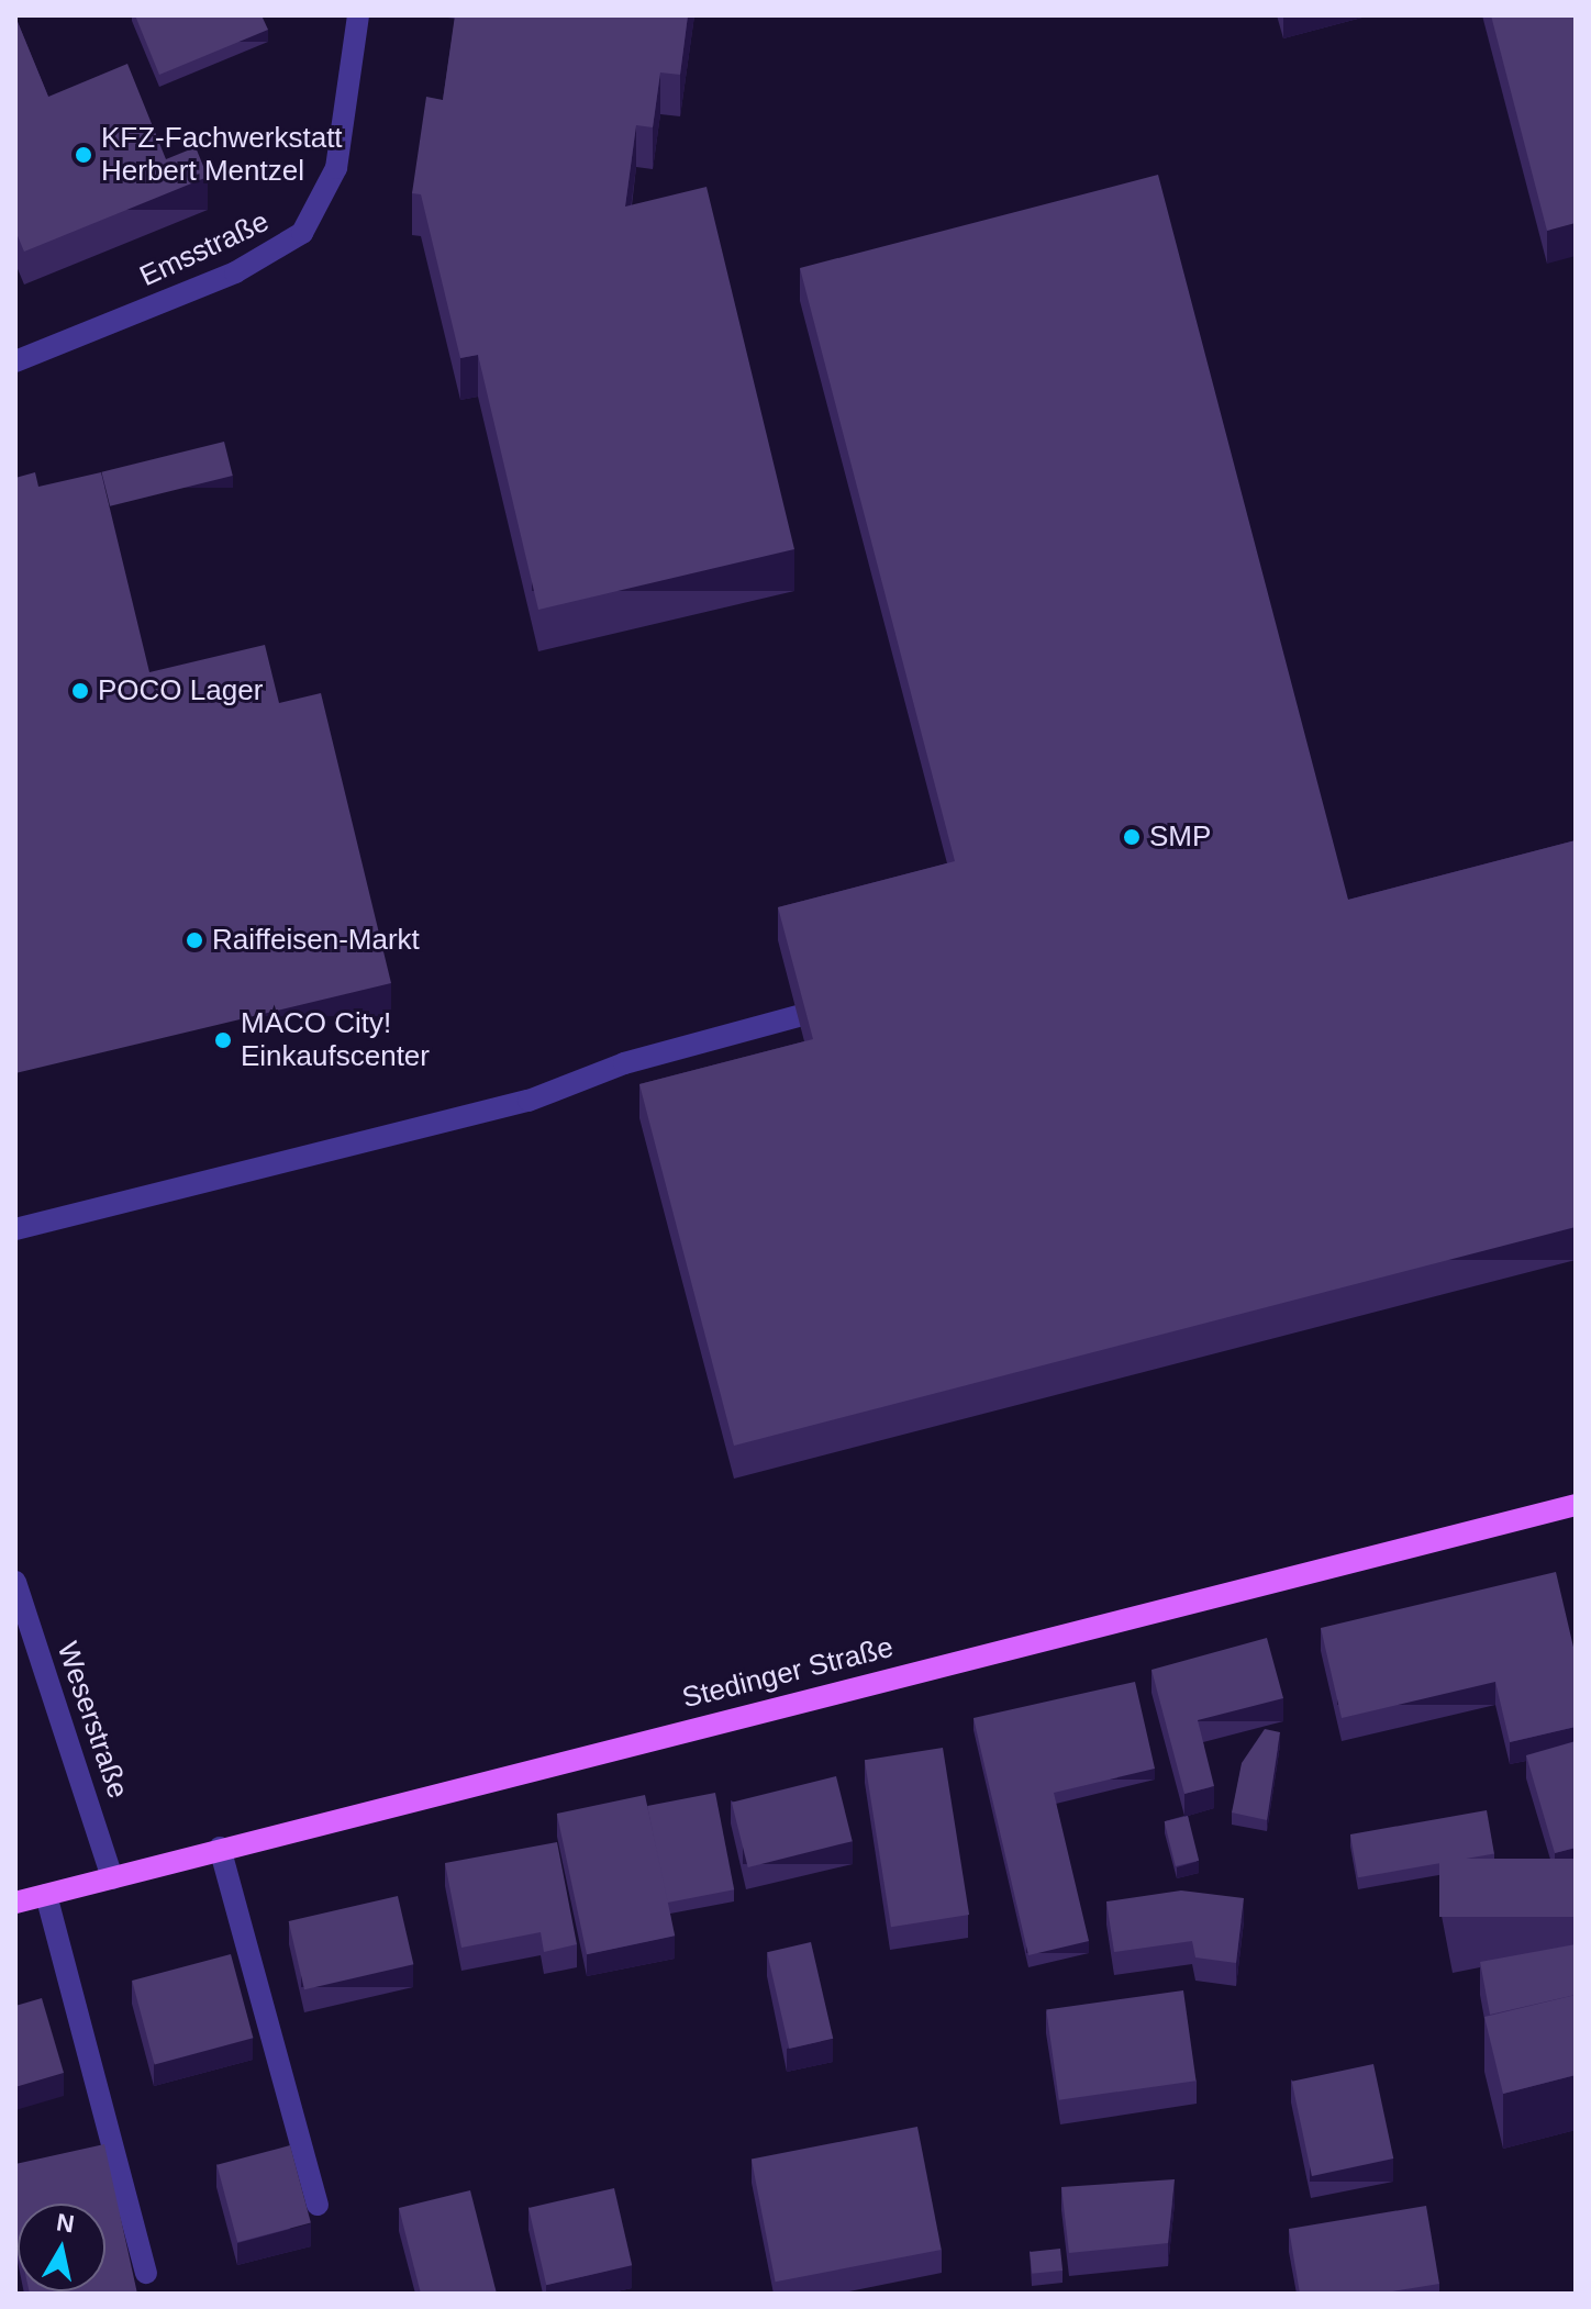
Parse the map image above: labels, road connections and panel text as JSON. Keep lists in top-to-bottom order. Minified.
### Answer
{"streets":{"main road":["Stedinger Straße"],"street":["Emsstraße","Weserstraße"]},"crossings":[["Stedinger Straße","Weserstraße"]],"places":["KFZ-Fachwerkstatt Herbert Mentzel","POCO Lager","SMP","Raiffeisen-Markt","MACO City! Einkaufscenter"],"north":"top"}
